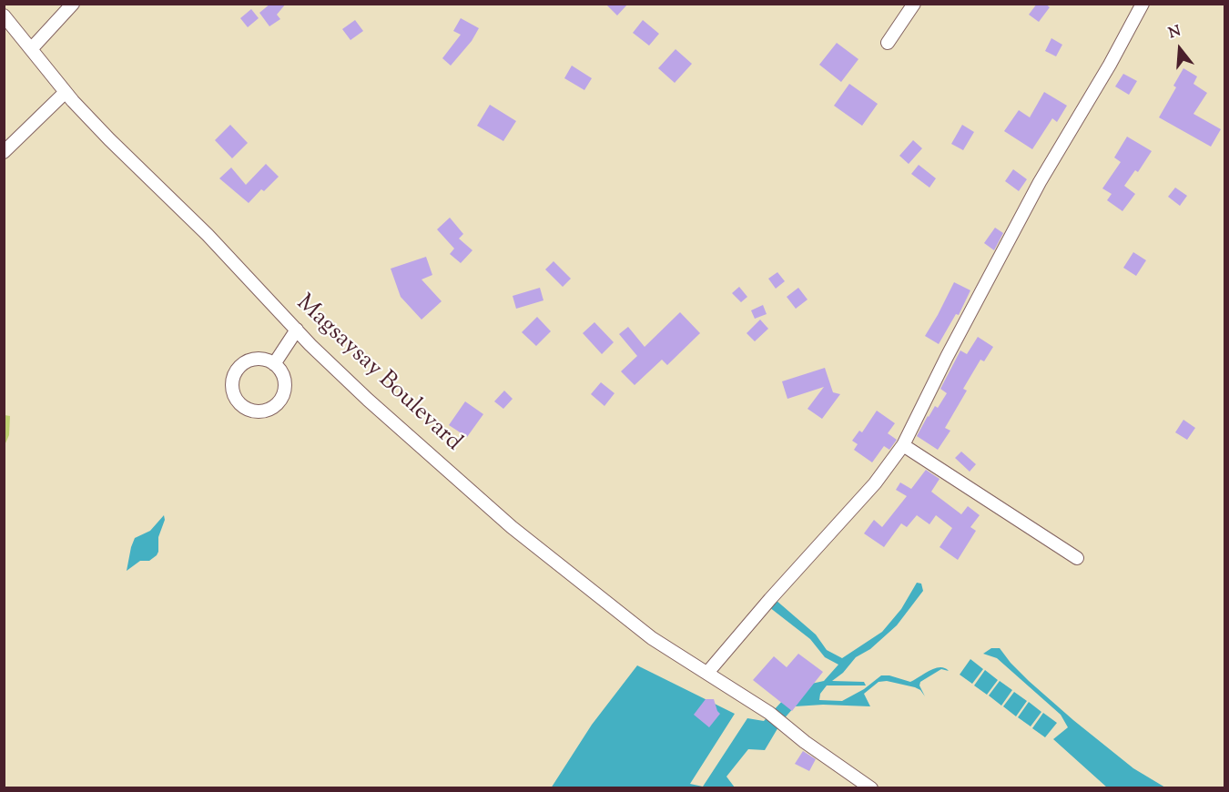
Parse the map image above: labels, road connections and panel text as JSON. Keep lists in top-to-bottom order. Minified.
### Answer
{"streets":{"street":["Magsaysay Boulevard"]},"north":"top"}
